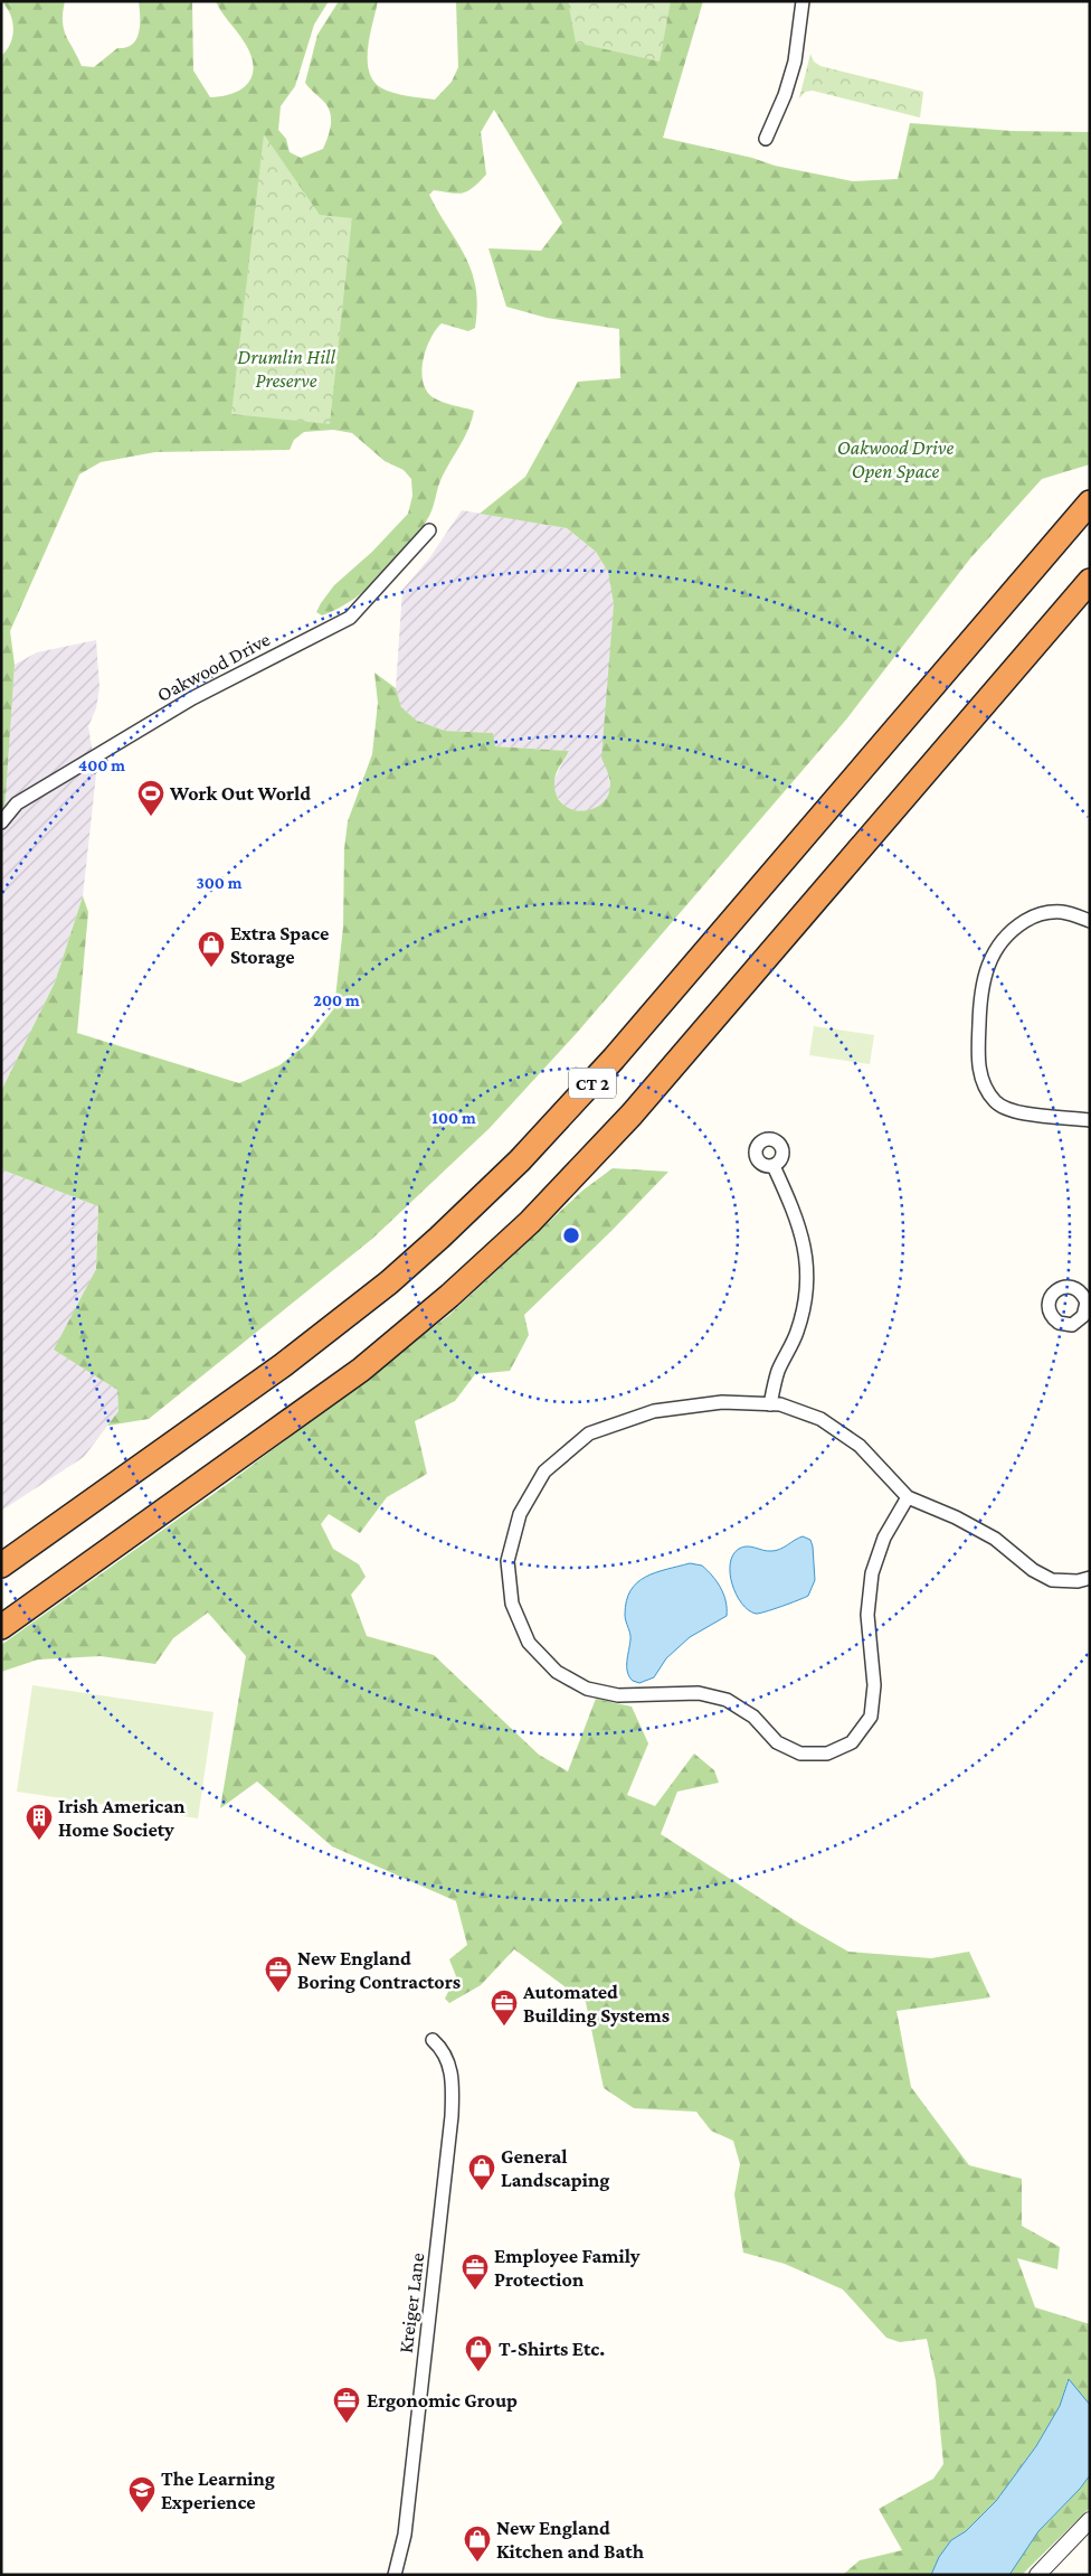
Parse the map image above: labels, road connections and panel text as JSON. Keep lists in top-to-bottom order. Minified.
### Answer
{"streets":{"highway":["CT 2"],"street":["Oakwood Drive","Kreiger Lane"]},"parks":["Drumlin Hill Preserve","Oakwood Drive Open Space"],"places":{"sports":["Work Out World"],"shop":["Extra Space Storage","General Landscaping","T-Shirts Etc.","New England Kitchen and Bath"],"building":["Irish American Home Society"],"office":["New England Boring Contractors","Automated Building Systems","Employee Family Protection","Ergonomic Group"],"school or university":["The Learning Experience"]},"rings":["400 m","300 m","200 m","100 m"]}
